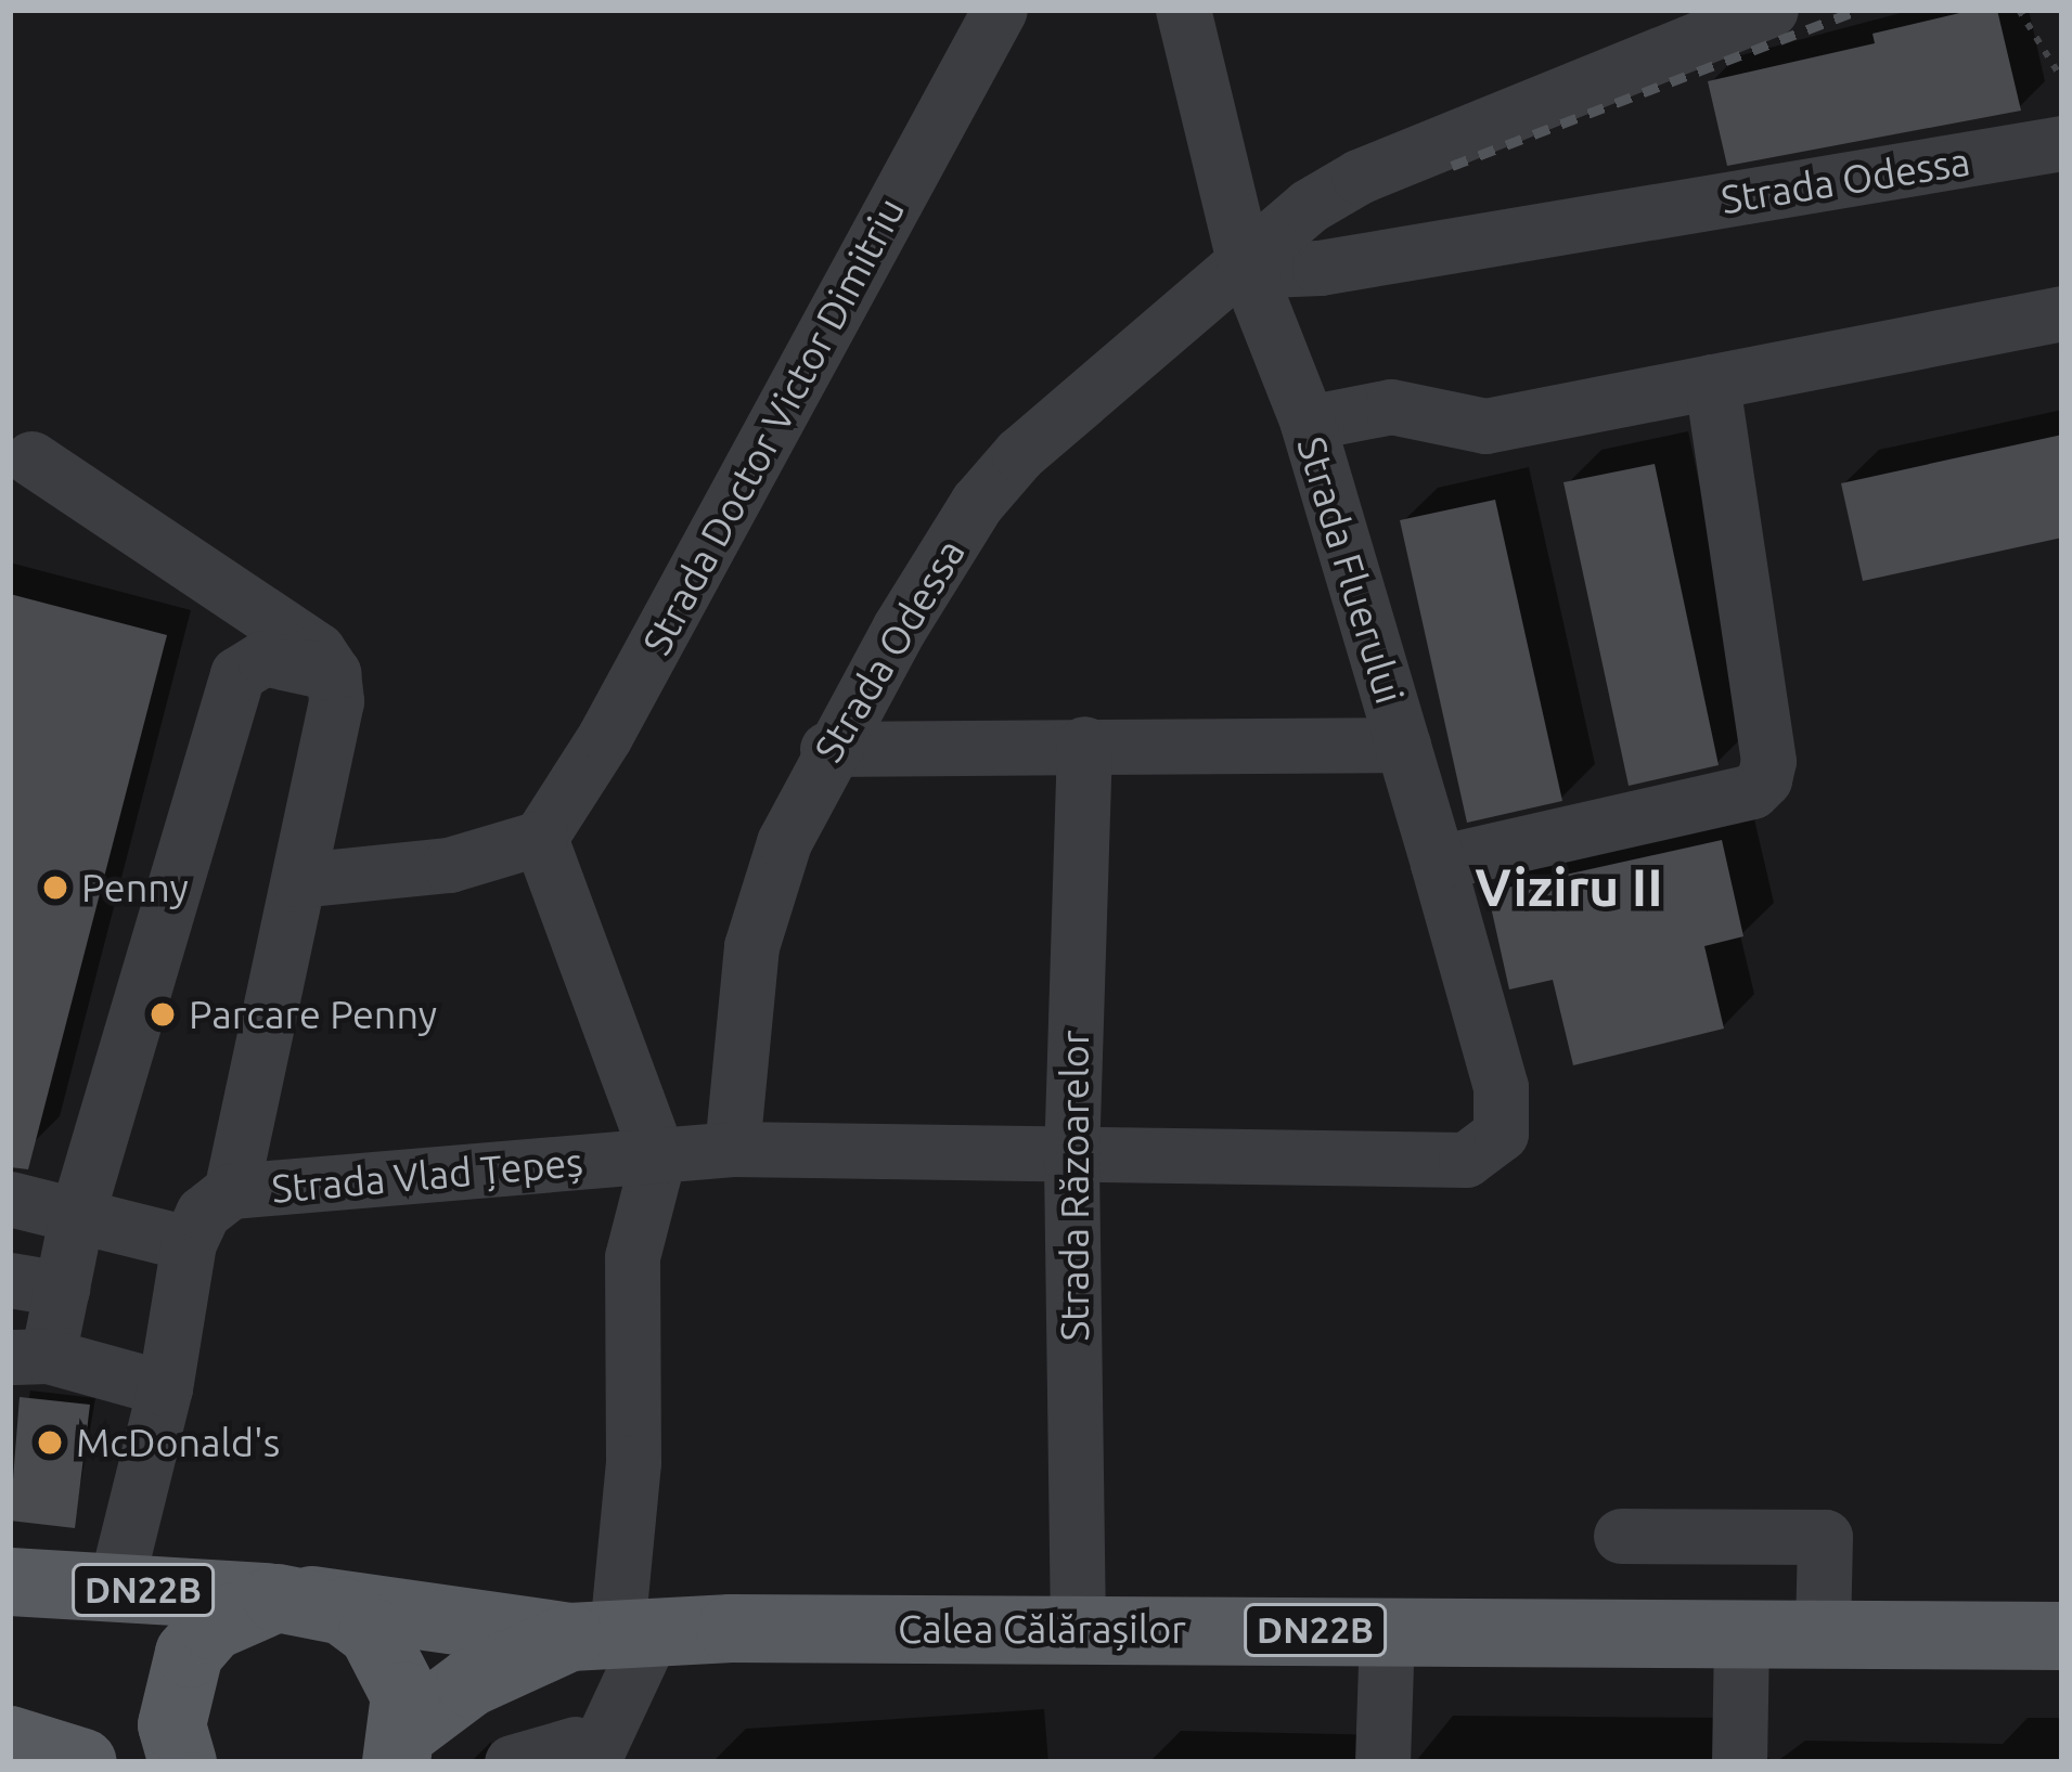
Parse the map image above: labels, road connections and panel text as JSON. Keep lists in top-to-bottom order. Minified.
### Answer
{"streets":{"main road":["DN22B","Calea Călărașilor"],"street":["Strada Odessa","Strada Doctor Victor Dimitriu","Strada Fluerului","Strada Vlad Țepeș","Strada Răzoarelor"]},"crossings":[["Strada Odessa","Strada Fluerului"],["Strada Odessa","Strada Vlad Țepeș"],["Strada Fluerului","Strada Vlad Țepeș"],["Strada Vlad Țepeș","Strada Răzoarelor"],["Strada Vlad Țepeș","Calea Călărașilor"],["Strada Răzoarelor","Calea Călărașilor"],["DN22B","Calea Călărașilor"]],"districts":["Viziru II"],"places":["Penny","Parcare Penny","McDonald's"]}
